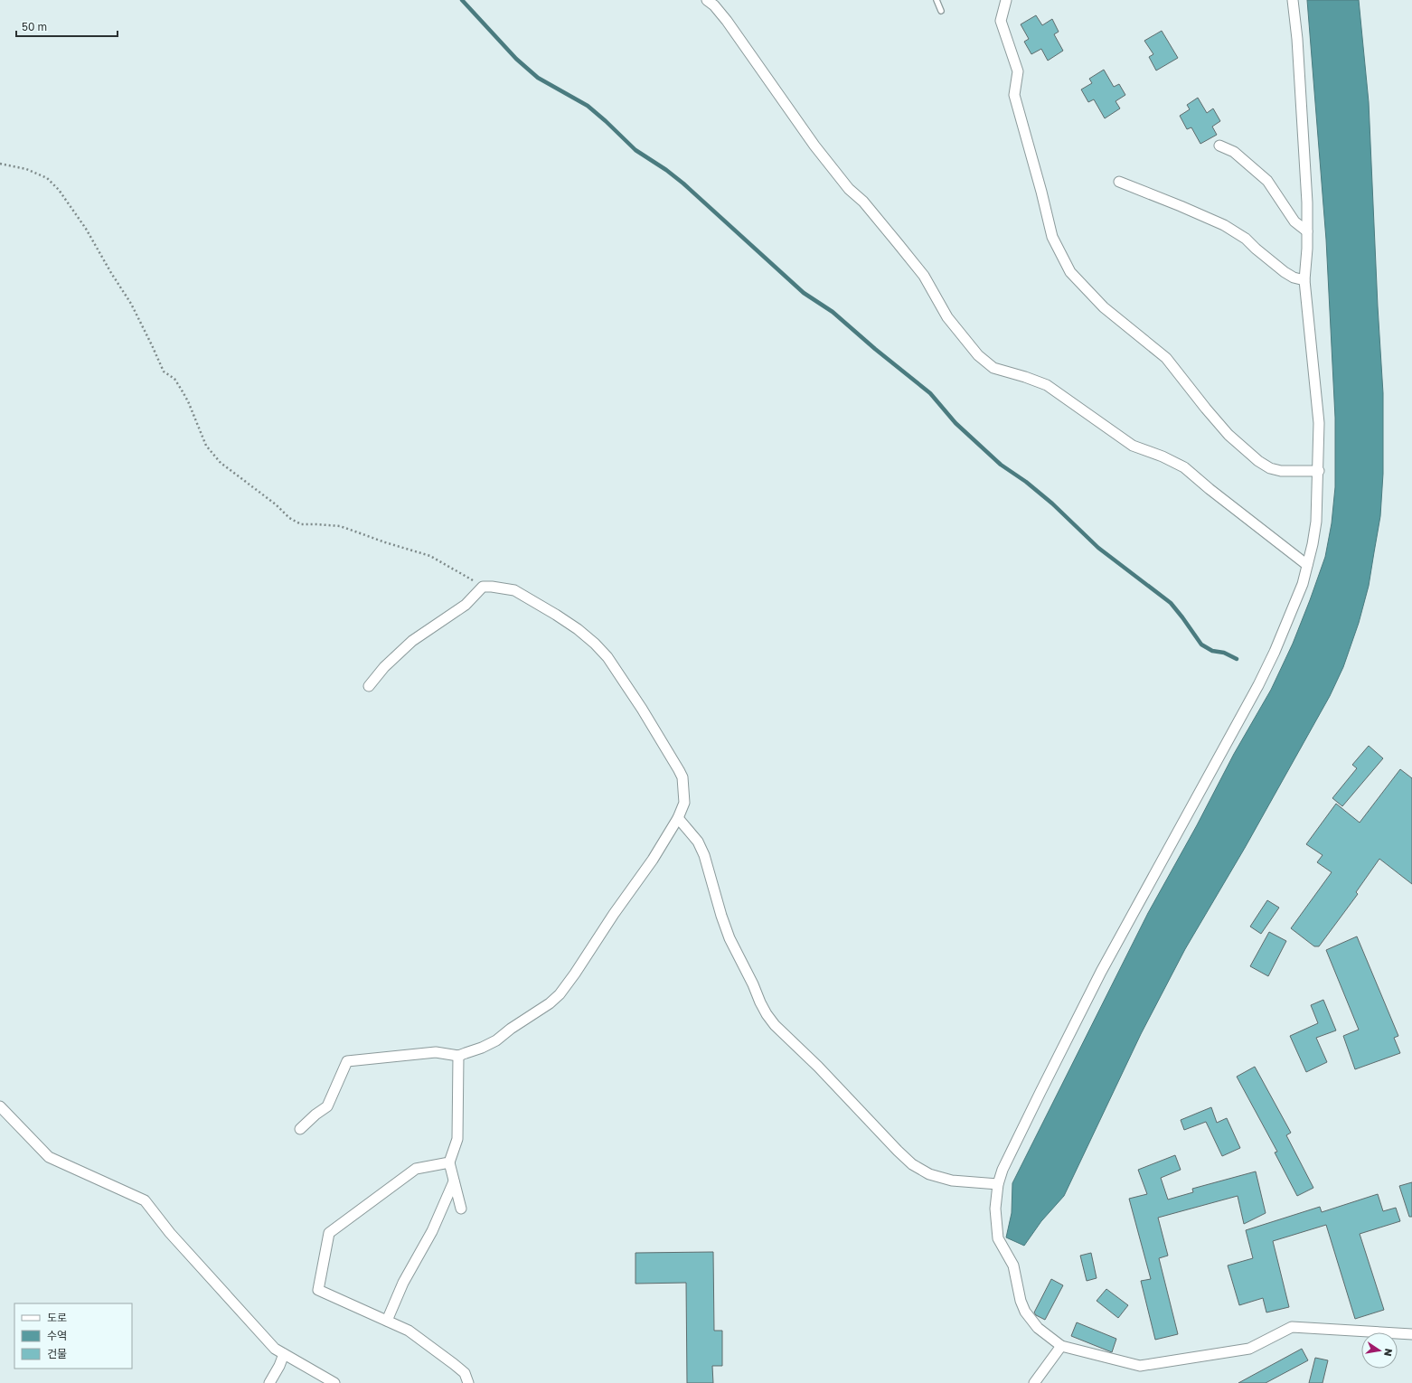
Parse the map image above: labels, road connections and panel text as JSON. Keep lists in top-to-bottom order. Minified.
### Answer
{"legend":["도로","수역","건물"],"scale_bar":"50 m","north":"right"}
